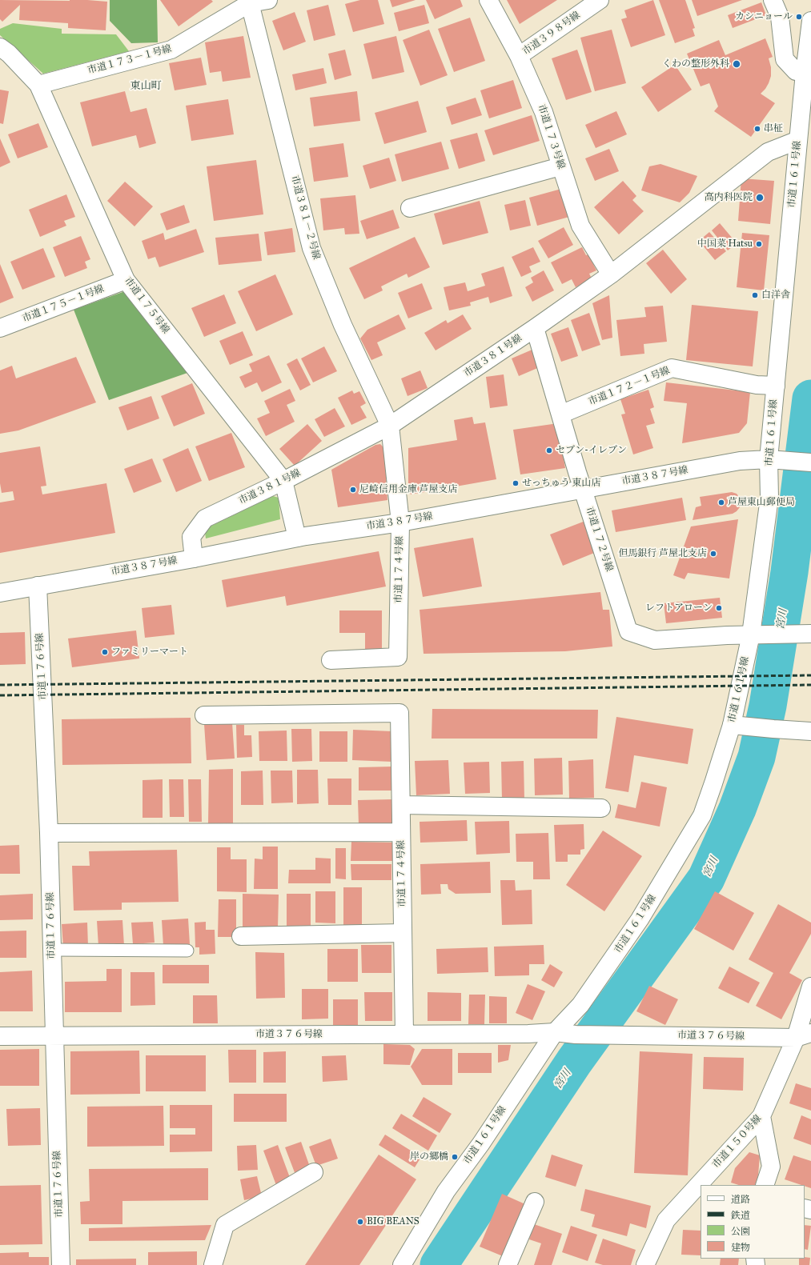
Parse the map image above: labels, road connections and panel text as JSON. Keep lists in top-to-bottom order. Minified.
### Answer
{"streets":{"street":["市道３９８号線","市道１７３－１号線","市道１７３号線","市道１６１号線","市道３８１－２号線","市道１７５－１号線","市道１７５号線","市道３８１号線","市道１７２－１号線","市道３８７号線","市道１７２号線","市道１７４号線","市道１７６号線","市道３７６号線","市道１５０号線"]},"crossings":[["市道３９８号線","市道１７３号線"],["市道１７３－１号線","市道３８１－２号線"],["市道１７３－１号線","市道１７５号線"],["市道１７３号線","市道３８１号線"],["市道１６１号線","市道３８１号線"],["市道１６１号線","市道１７２－１号線"],["市道１６１号線","市道３８７号線"],["市道１６１号線","市道１７２号線"],["市道１６１号線","市道３７６号線"],["市道３８１－２号線","市道３８１号線"],["市道３８１－２号線","市道１７４号線"],["市道１７５－１号線","市道１７５号線"],["市道１７５号線","市道３８１号線"],["市道１７５号線","市道３８７号線"],["市道３８１号線","市道３８７号線"],["市道３８１号線","市道１７２号線"],["市道３８１号線","市道１７４号線"],["市道１７２－１号線","市道１７２号線"],["市道３８７号線","市道１７２号線"],["市道３８７号線","市道１７４号線"],["市道３８７号線","市道１７６号線"],["市道１７４号線","市道３７６号線"],["市道１７６号線","市道３７６号線"],["市道３７６号線","市道１５０号線"]],"districts":["東山町"],"water":["宮川"],"places":["カシニョール","くわの整形外科","串柾","高内科医院","中国菜 Hatsu","白洋舎","セブン-イレブン","せっちゅう 東山店","尼崎信用金庫 芦屋支店","芦屋東山郵便局","但馬銀行 芦屋北支店","レフトアローン","ファミリーマート","岸の郷橋","BIG BEANS"],"legend":["道路","鉄道","公園","建物"]}
